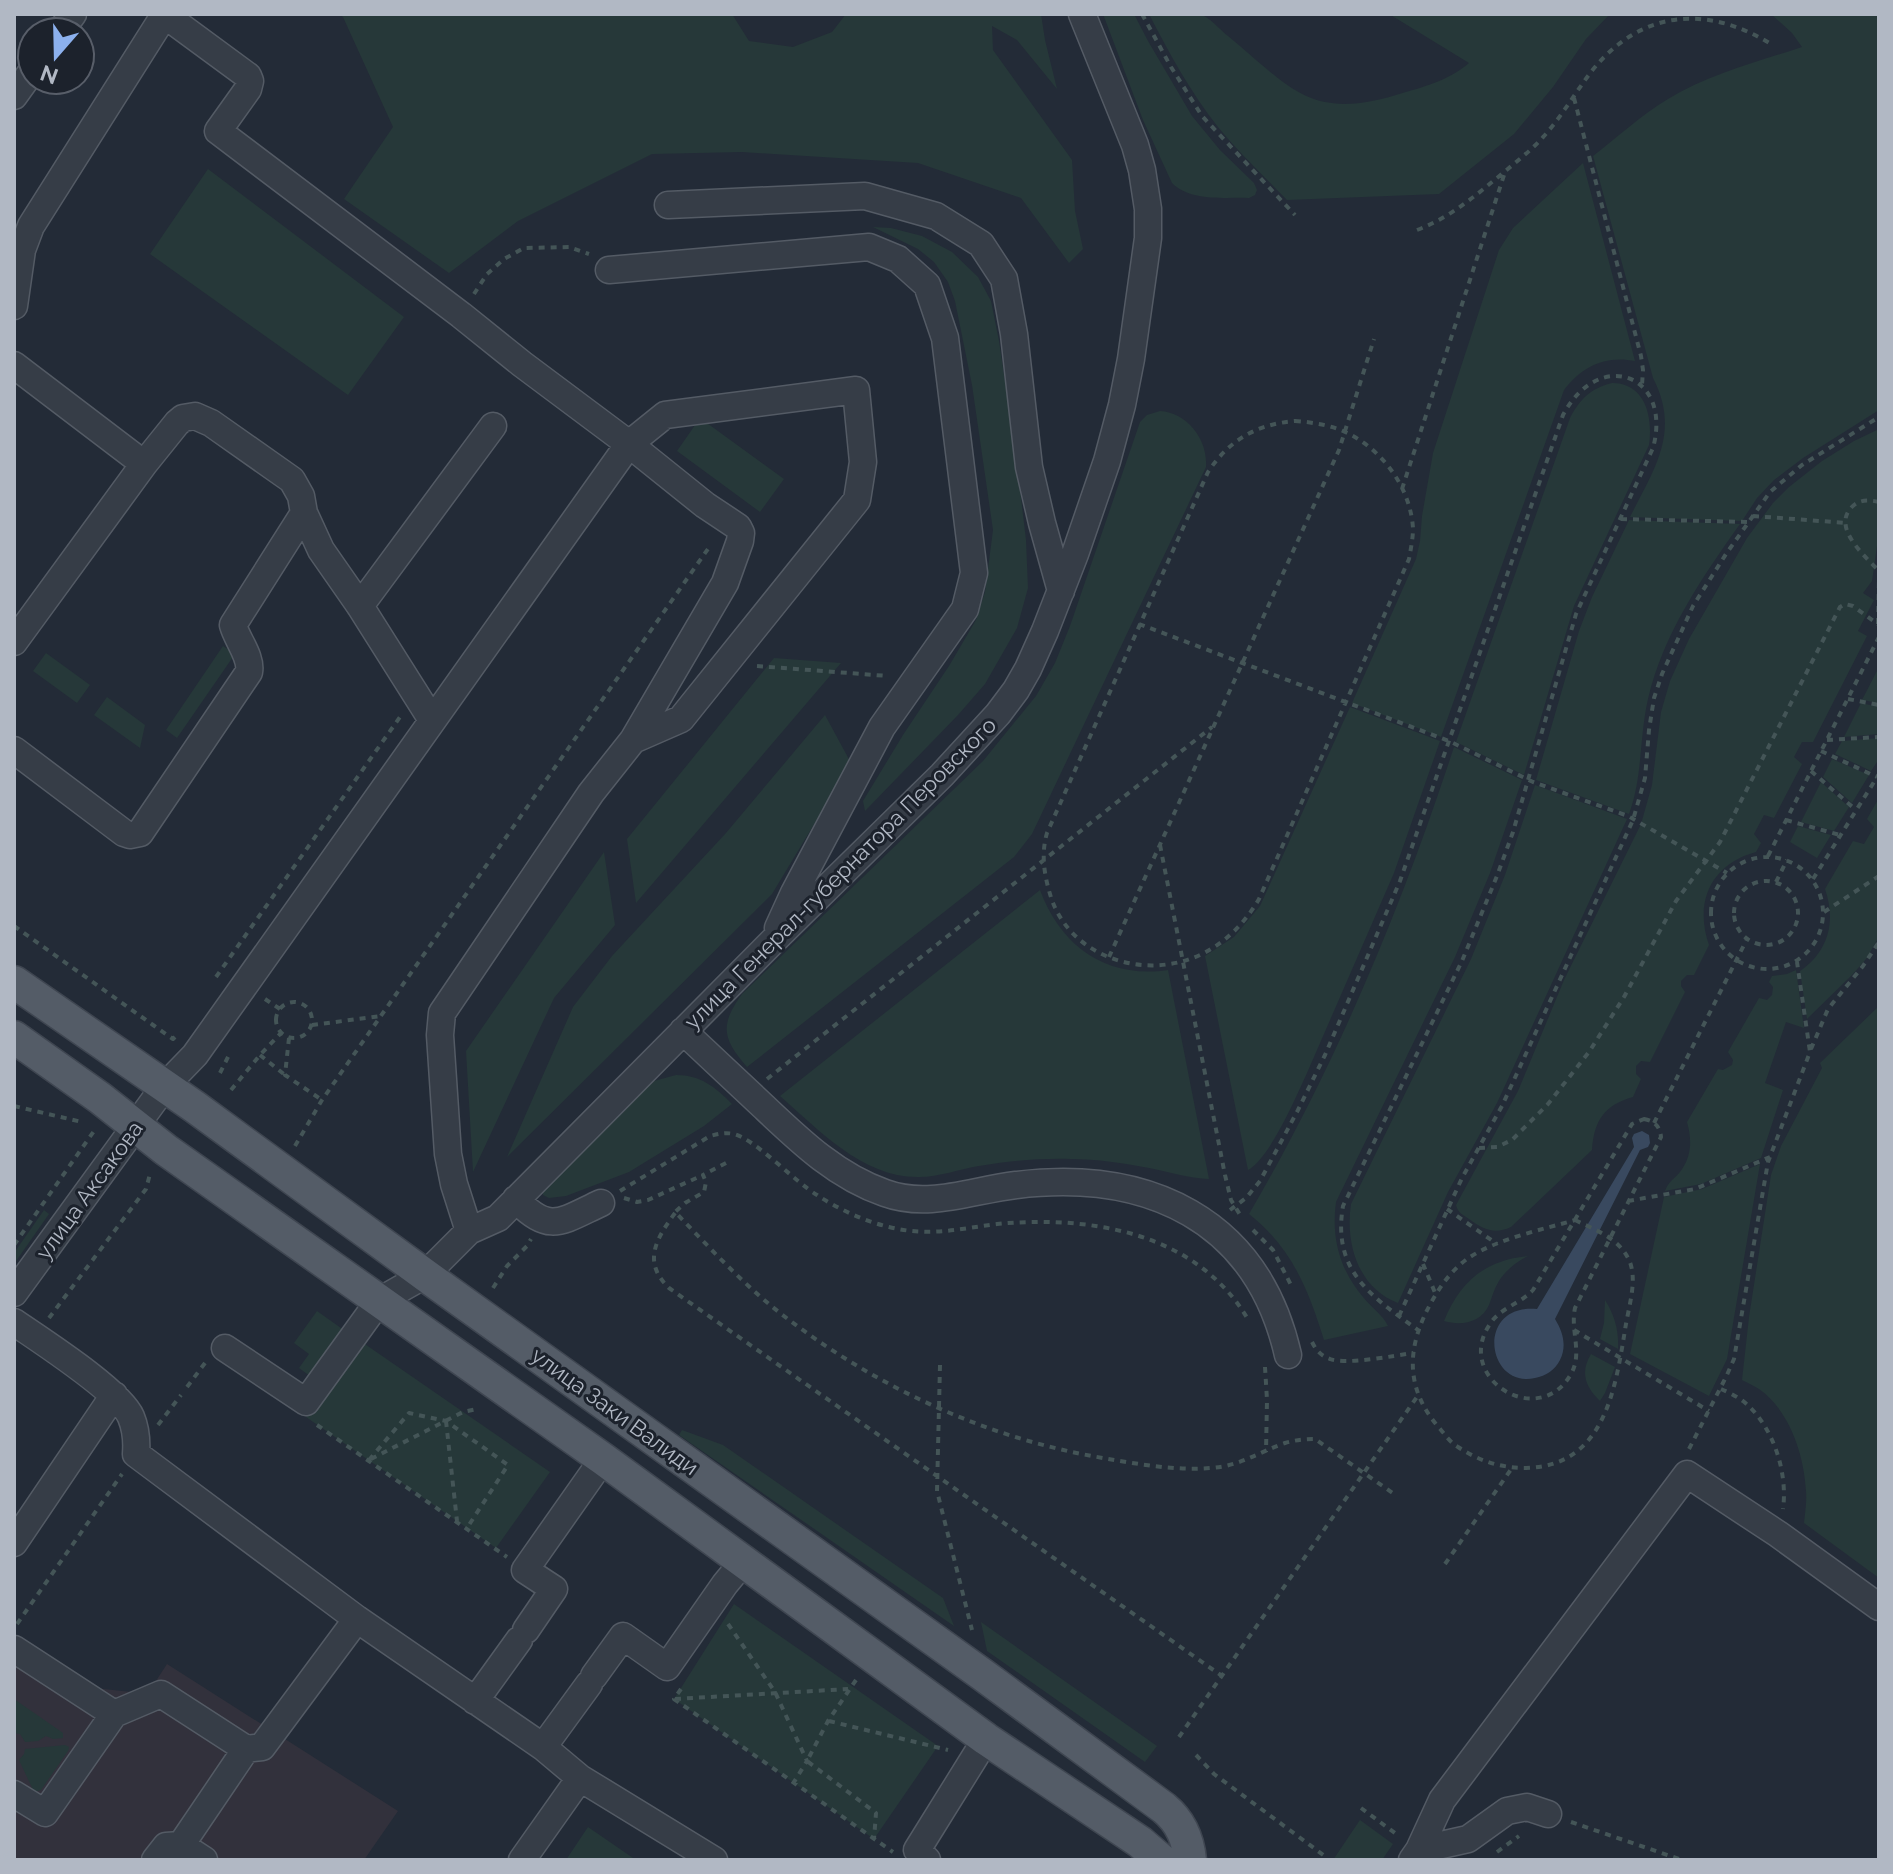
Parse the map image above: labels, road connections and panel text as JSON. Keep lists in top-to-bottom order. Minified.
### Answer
{"streets":{"main road":["улица Заки Валиди"],"street":["улица Генерал-губернатора Перовского","улица Аксакова"]},"crossings":[["улица Генерал-губернатора Перовского","улица Заки Валиди"],["улица Аксакова","улица Заки Валиди"]],"north":"bottom"}
